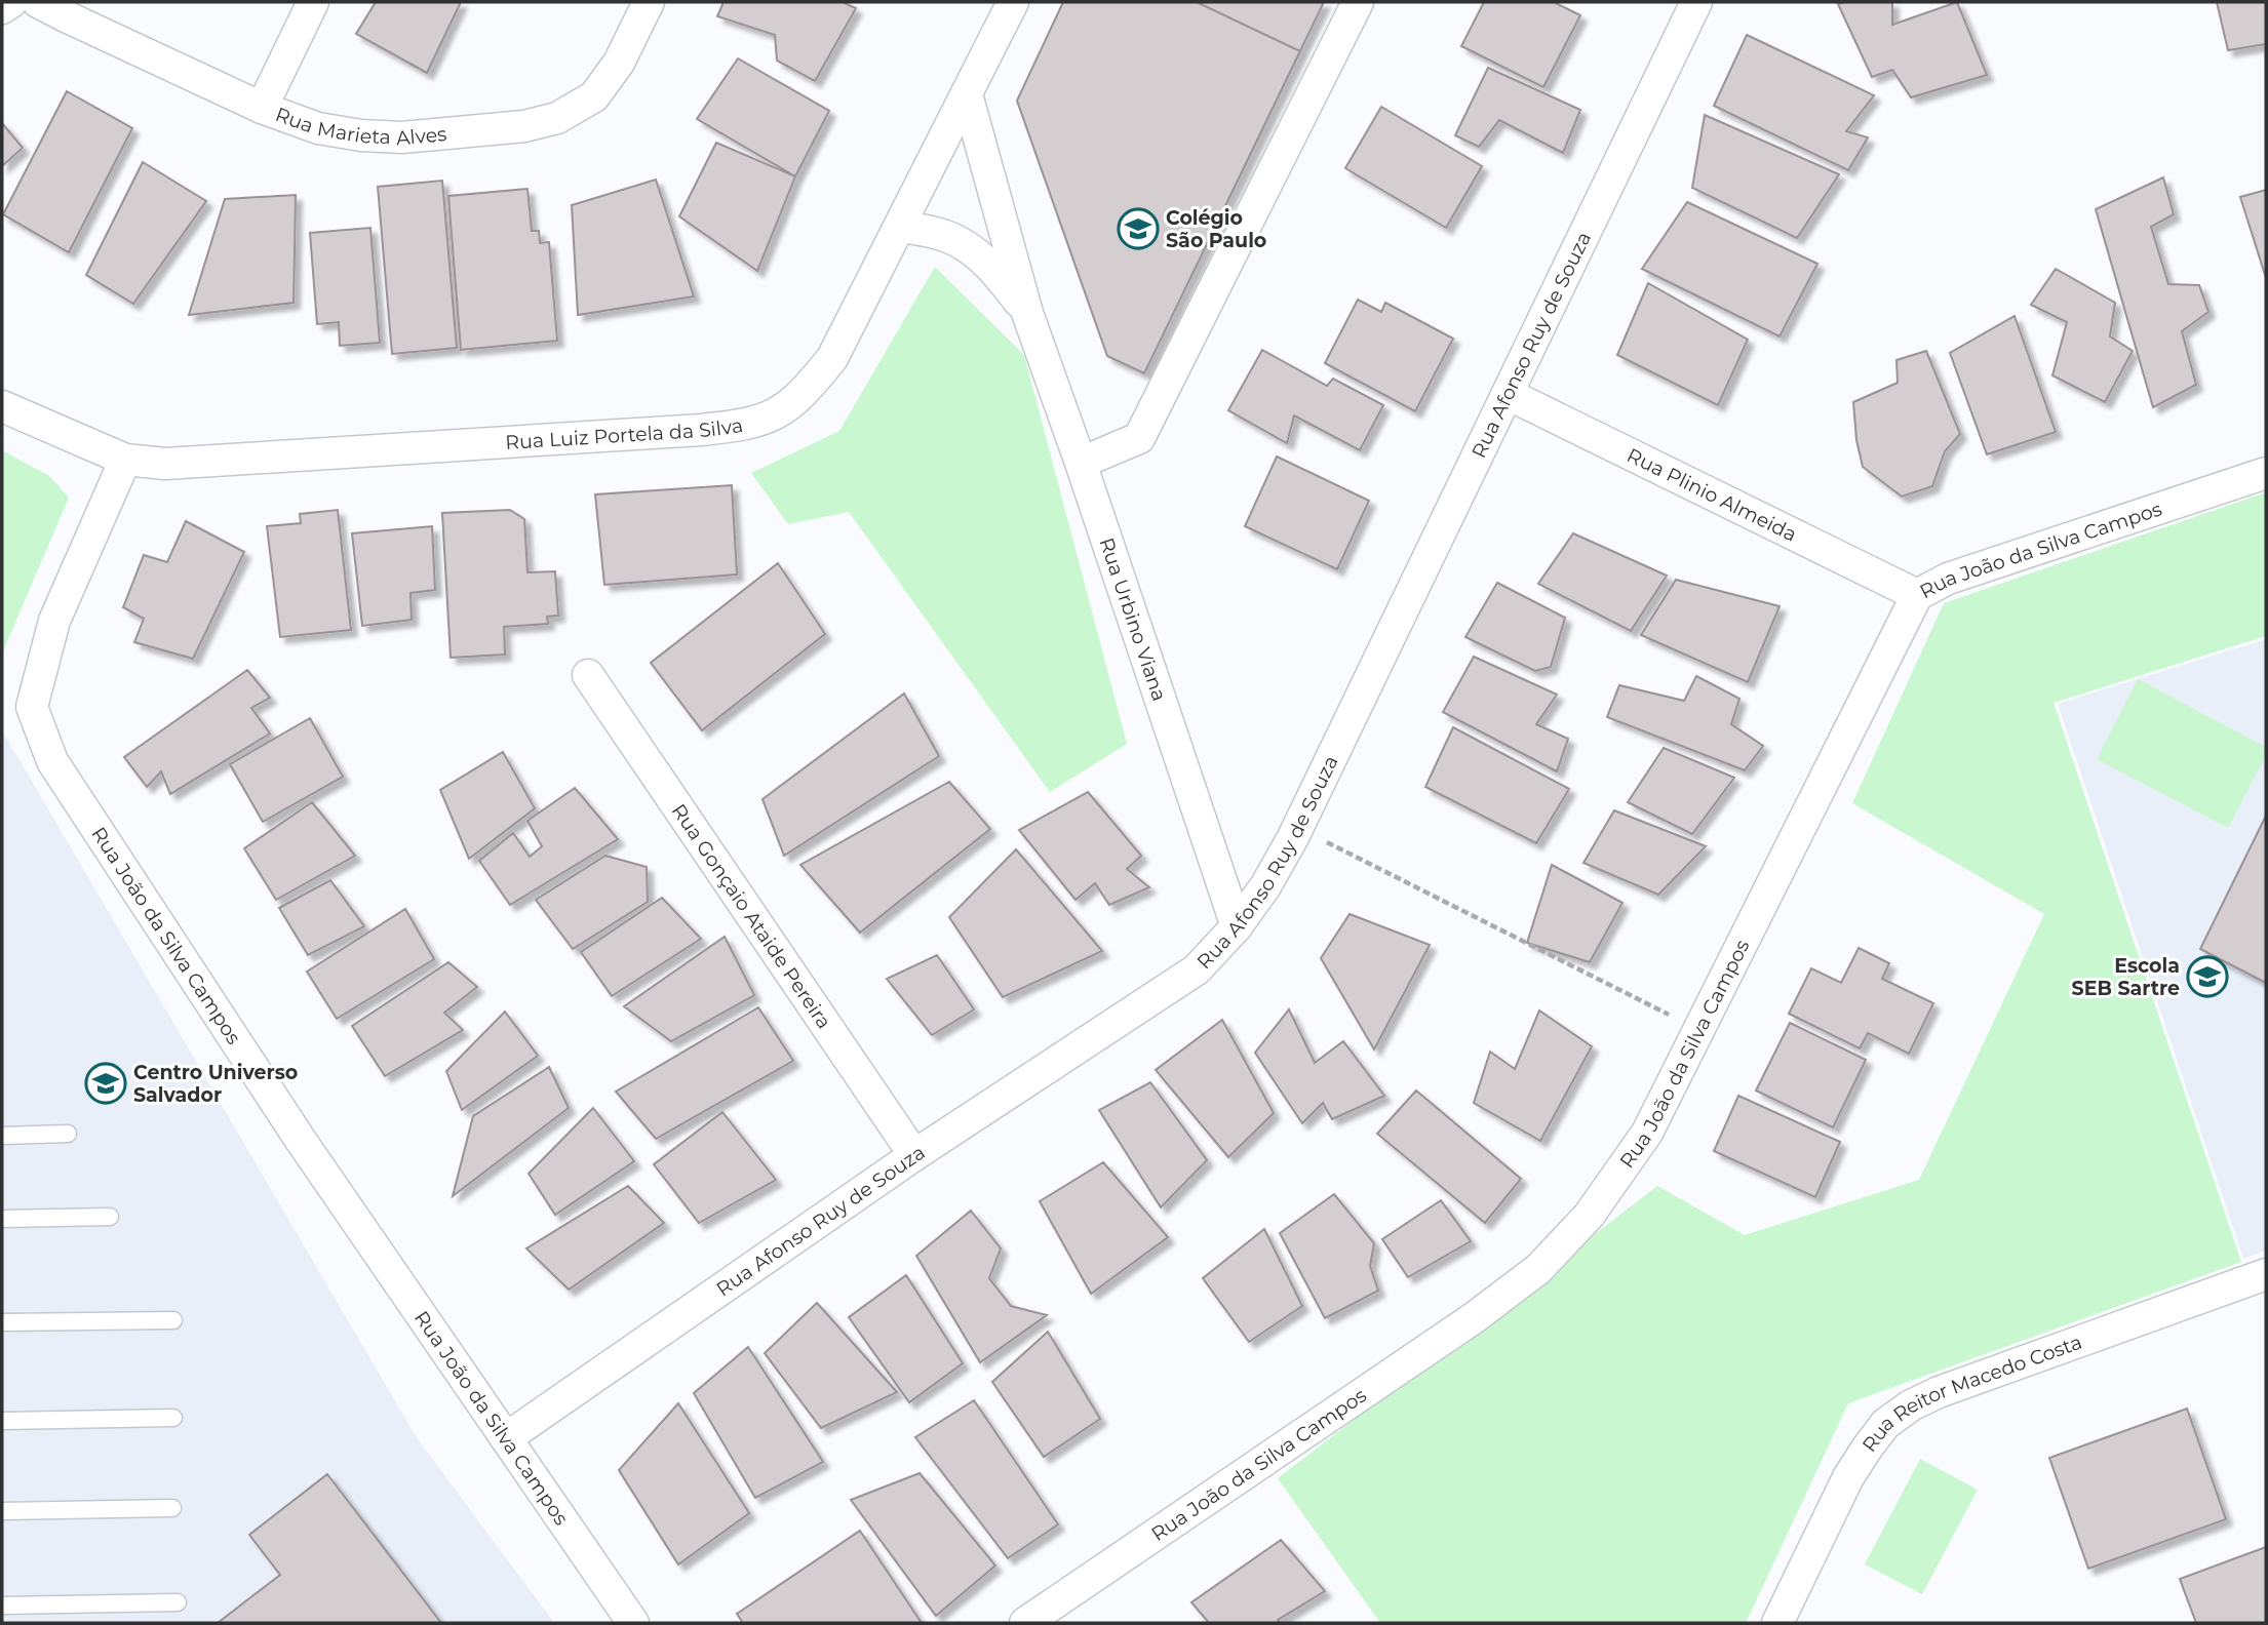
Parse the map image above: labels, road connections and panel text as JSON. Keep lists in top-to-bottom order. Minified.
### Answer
{"streets":{"street":["Rua Marieta Alves","Rua Afonso Ruy de Souza","Rua Luiz Portela da Silva","Rua Plinio Almeida","Rua João da Silva Campos","Rua Urbino Viana","Rua Gonçaio Ataide Pereira","Rua Reitor Macedo Costa"]},"crossings":[["Rua Afonso Ruy de Souza","Rua Plinio Almeida"],["Rua Afonso Ruy de Souza","Rua João da Silva Campos"],["Rua Afonso Ruy de Souza","Rua Urbino Viana"],["Rua Afonso Ruy de Souza","Rua Gonçaio Ataide Pereira"],["Rua Luiz Portela da Silva","Rua João da Silva Campos"],["Rua Luiz Portela da Silva","Rua Urbino Viana"],["Rua Plinio Almeida","Rua João da Silva Campos"]],"places":{"school or university":["Colégio São Paulo","Escola SEB Sartre","Centro Universo Salvador"]}}
